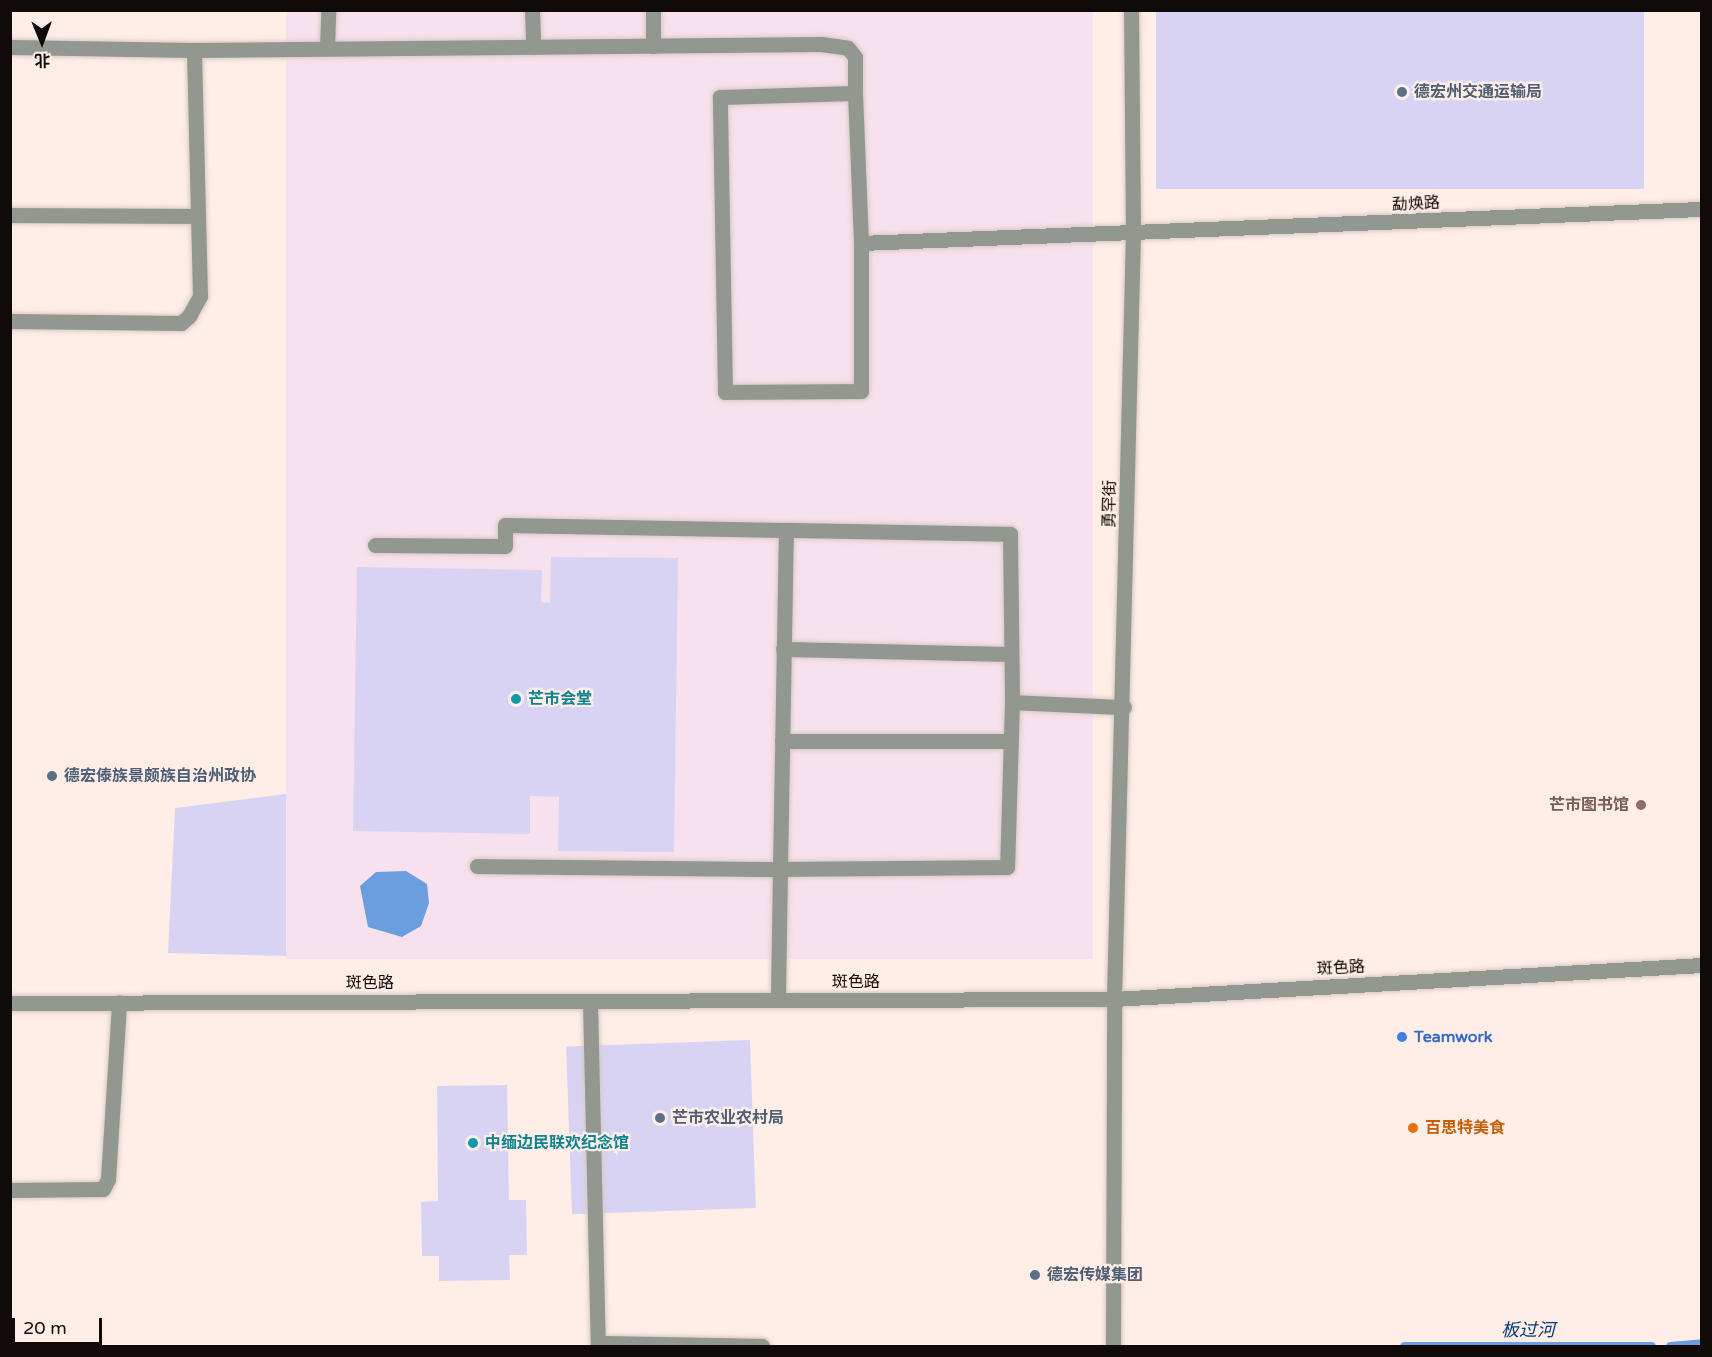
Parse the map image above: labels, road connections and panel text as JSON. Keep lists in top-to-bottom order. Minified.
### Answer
{"streets":{"street":["勐焕路","勇罕街","斑色路"]},"crossings":[["勐焕路","勇罕街"],["勇罕街","斑色路"]],"water":["板过河"],"places":["德宏州交通运输局","芒市会堂","德宏傣族景颇族自治州政协","芒市图书馆","Teamwork","芒市农业农村局","百思特美食","中缅边民联欢纪念馆","德宏传媒集团"],"scale_bar":"20 m","north":"bottom"}
